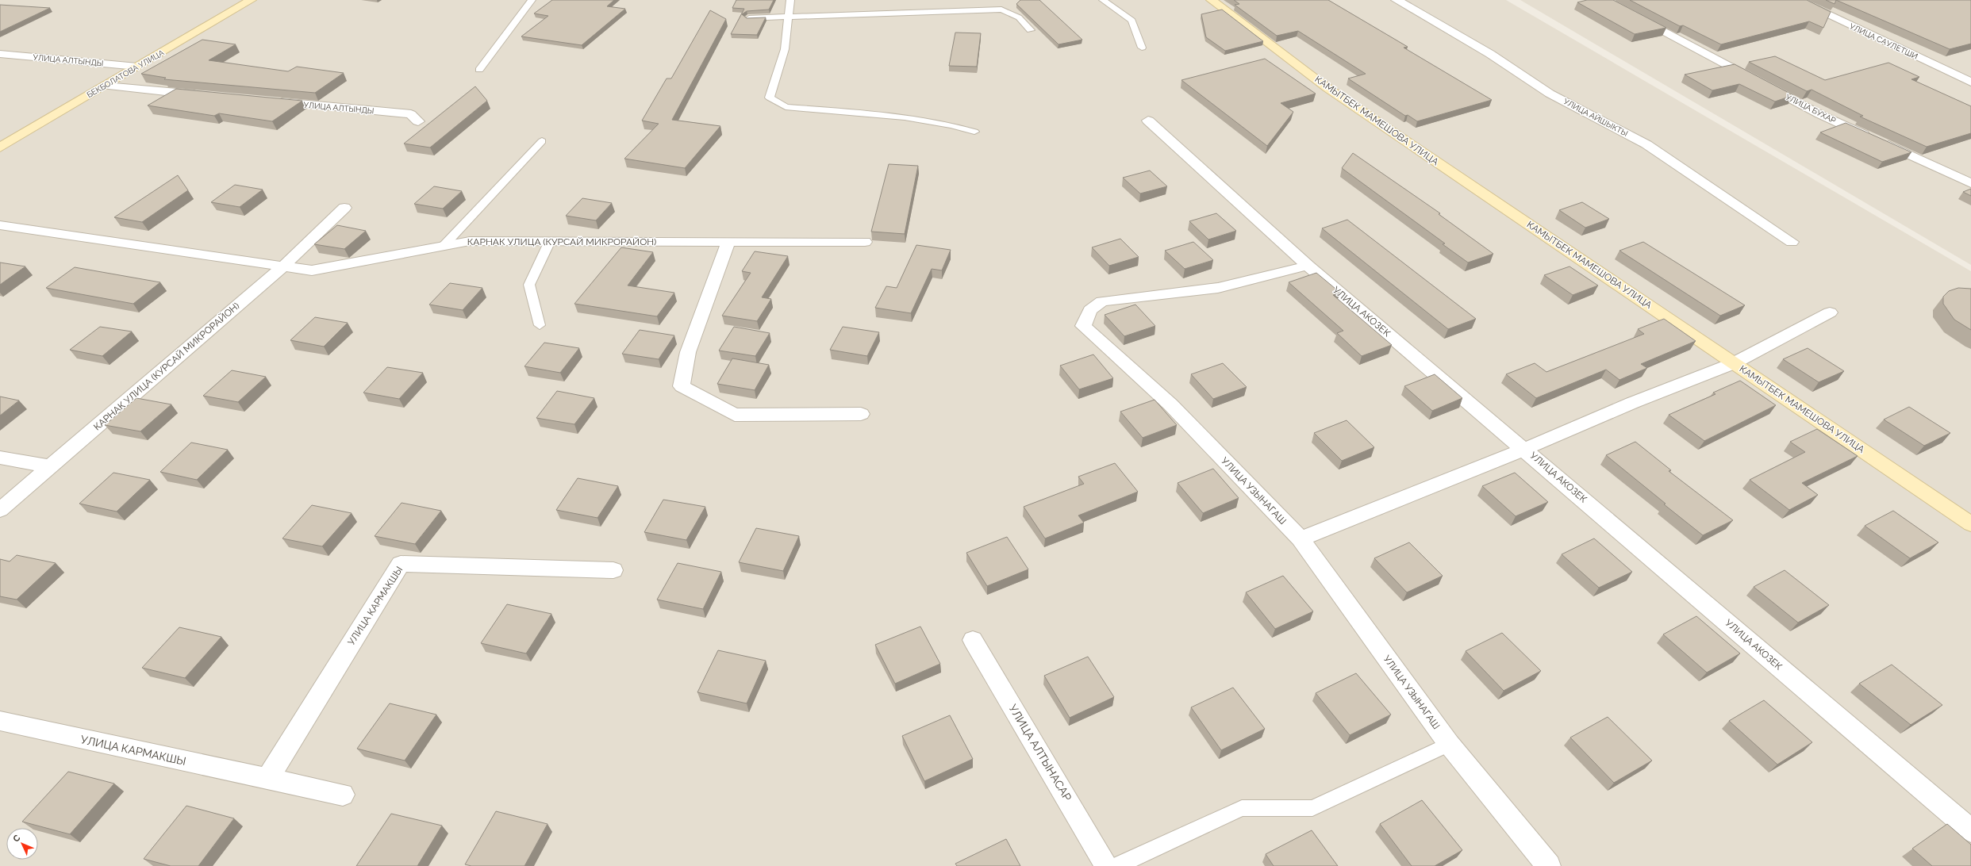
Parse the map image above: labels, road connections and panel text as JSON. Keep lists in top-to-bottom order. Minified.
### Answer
{"streets":{"street":["УЛИЦА САУЛЕТШИ","УЛИЦА АЛТЫНДЫ","БЕКБОЛАТОВА УЛИЦА","УЛИЦА БУХАР","УЛИЦА АЙШЫКТЫ","КАМЫТБЕК МАМЕШОВА УЛИЦА","КАРНАК УЛИЦА (КУРСАЙ МИКРОРАЙОН)","УЛИЦА АКОЗЕК","УЛИЦА УЗЫНАГАШ","УЛИЦА КАРМАКШЫ","УЛИЦА АЛТЫНАСАР"]},"crossings":[["УЛИЦА АЛТЫНДЫ","БЕКБОЛАТОВА УЛИЦА"],["УЛИЦА АКОЗЕК","УЛИЦА УЗЫНАГАШ"]],"north":"top left"}
